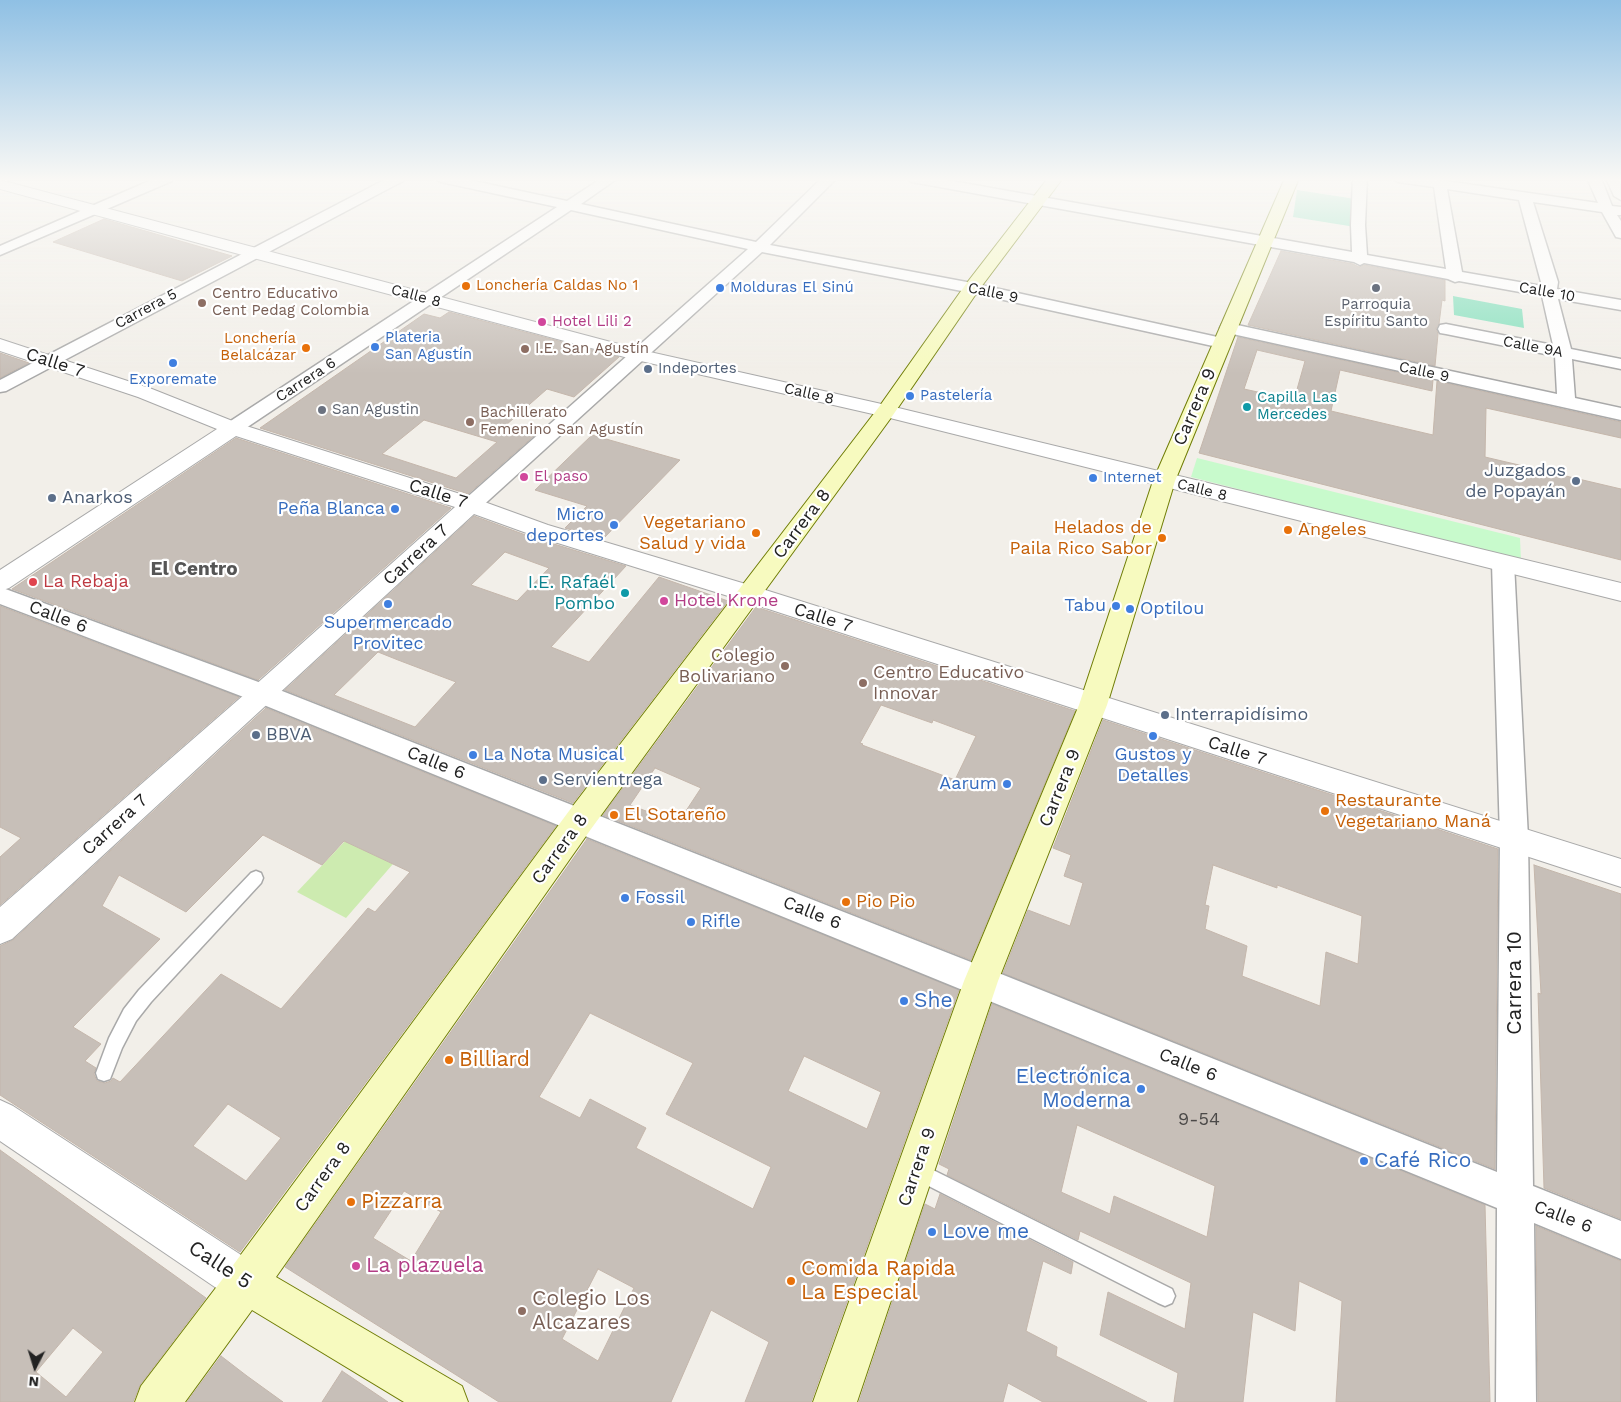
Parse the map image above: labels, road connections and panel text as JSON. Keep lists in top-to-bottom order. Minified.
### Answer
{"streets":{"main road":["Carrera 9","Carrera 8","Calle 5"],"street":["Calle 10","Calle 9","Calle 8","Carrera 5","Calle 9A","Calle 7","Carrera 6","Carrera 7","Calle 6","Carrera 10"]},"crossings":[["Calle 9","Carrera 9"],["Calle 9","Carrera 8"],["Calle 9","Carrera 7"],["Calle 8","Carrera 5"],["Calle 8","Carrera 6"],["Calle 8","Carrera 9"],["Calle 8","Carrera 8"],["Calle 8","Carrera 7"],["Calle 8","Carrera 10"],["Carrera 5","Calle 7"],["Calle 7","Carrera 6"],["Calle 7","Carrera 9"],["Calle 7","Carrera 8"],["Calle 7","Carrera 7"],["Calle 7","Carrera 10"],["Carrera 9","Calle 6"],["Carrera 8","Calle 6"],["Carrera 8","Calle 5"],["Carrera 7","Calle 6"],["Calle 6","Carrera 10"]],"districts":["El Centro"],"places":["Lonchería Caldas No 1","Molduras El Sinú","Parroquia Espíritu Santo","Centro Educativo Cent Pedag Colombia","Hotel Lili 2","Plateria San Agustín","Lonchería Belalcázar","I.E. San Agustín","Exporemate","Indeportes","Pastelería","Capilla Las Mercedes","San Agustin","Bachillerato Femenino San Agustín","El paso","Internet","Juzgados de Popayán","Anarkos","Peña Blanca","Micro deportes","Angeles","Vegetariano Salud y vida","Helados de Paila Rico Sabor","La Rebaja","I.E. Rafaél Pombo","Hotel Krone","Supermercado Provitec","Tabu","Optilou","Colegio Bolivariano","Centro Educativo Innovar","Interrapidísimo","BBVA","Gustos y Detalles","La Nota Musical","Servientrega","Aarum","Restaurante Vegetariano Maná","El Sotareño","Fossil","Pio Pio","Rifle","She","Billiard","Electrónica Moderna","Café Rico","Pizzarra","Love me","La plazuela","Comida Rapida La Especial","Colegio Los Alcazares"],"house_numbers":["9-54"],"north":"bottom"}
